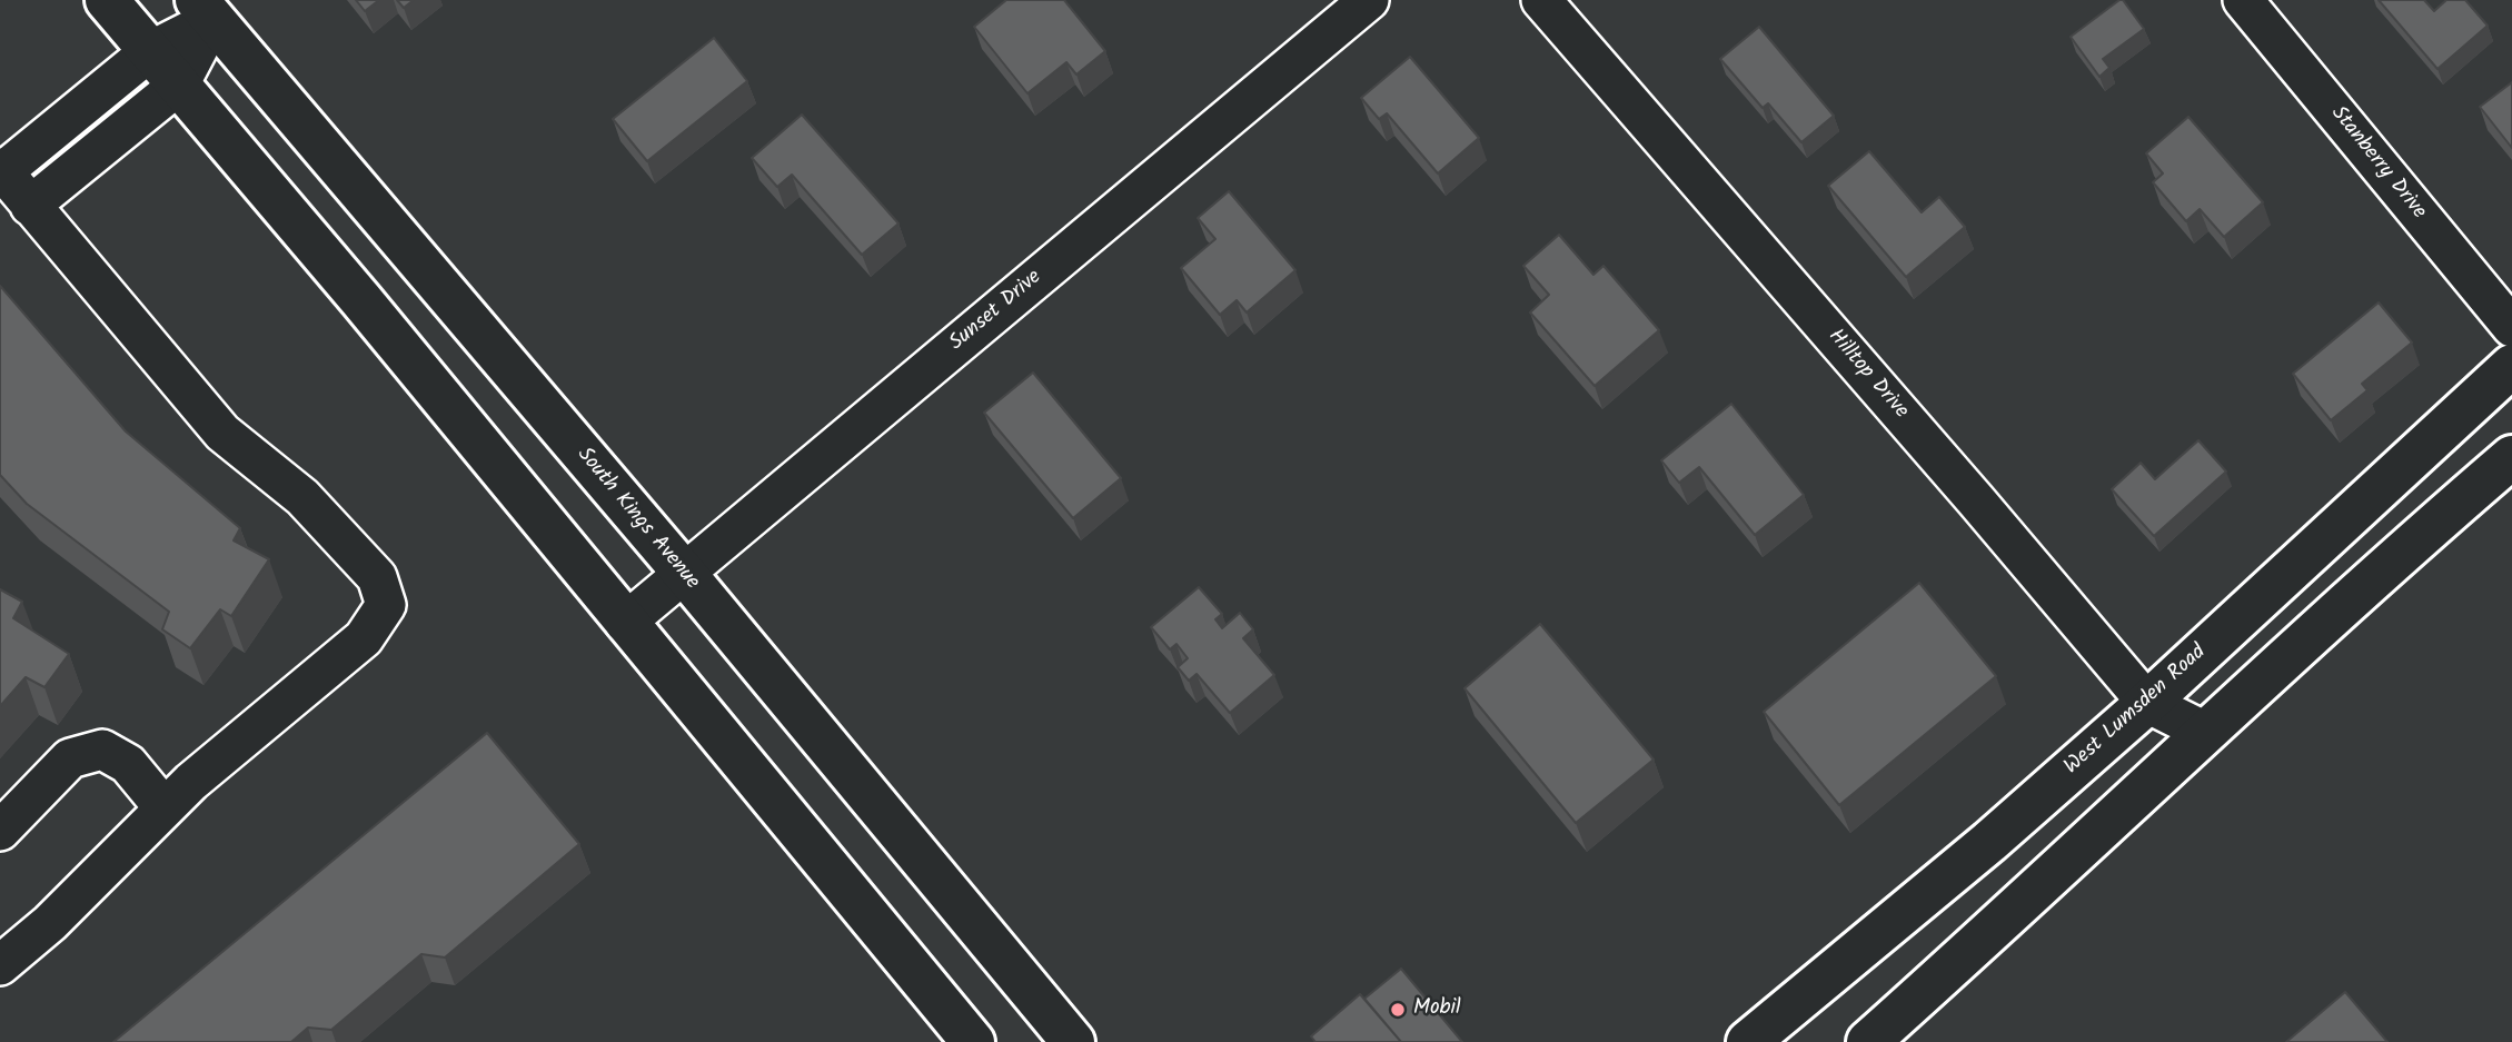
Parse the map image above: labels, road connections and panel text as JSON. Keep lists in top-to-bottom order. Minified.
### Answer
{"streets":{"main road":["South Kings Avenue","West Lumsden Road"],"street":["Stanberry Drive","Sunset Drive","Hilltop Drive"]},"crossings":[["Sunset Drive","South Kings Avenue"],["Hilltop Drive","West Lumsden Road"]],"places":["Mobil"]}
